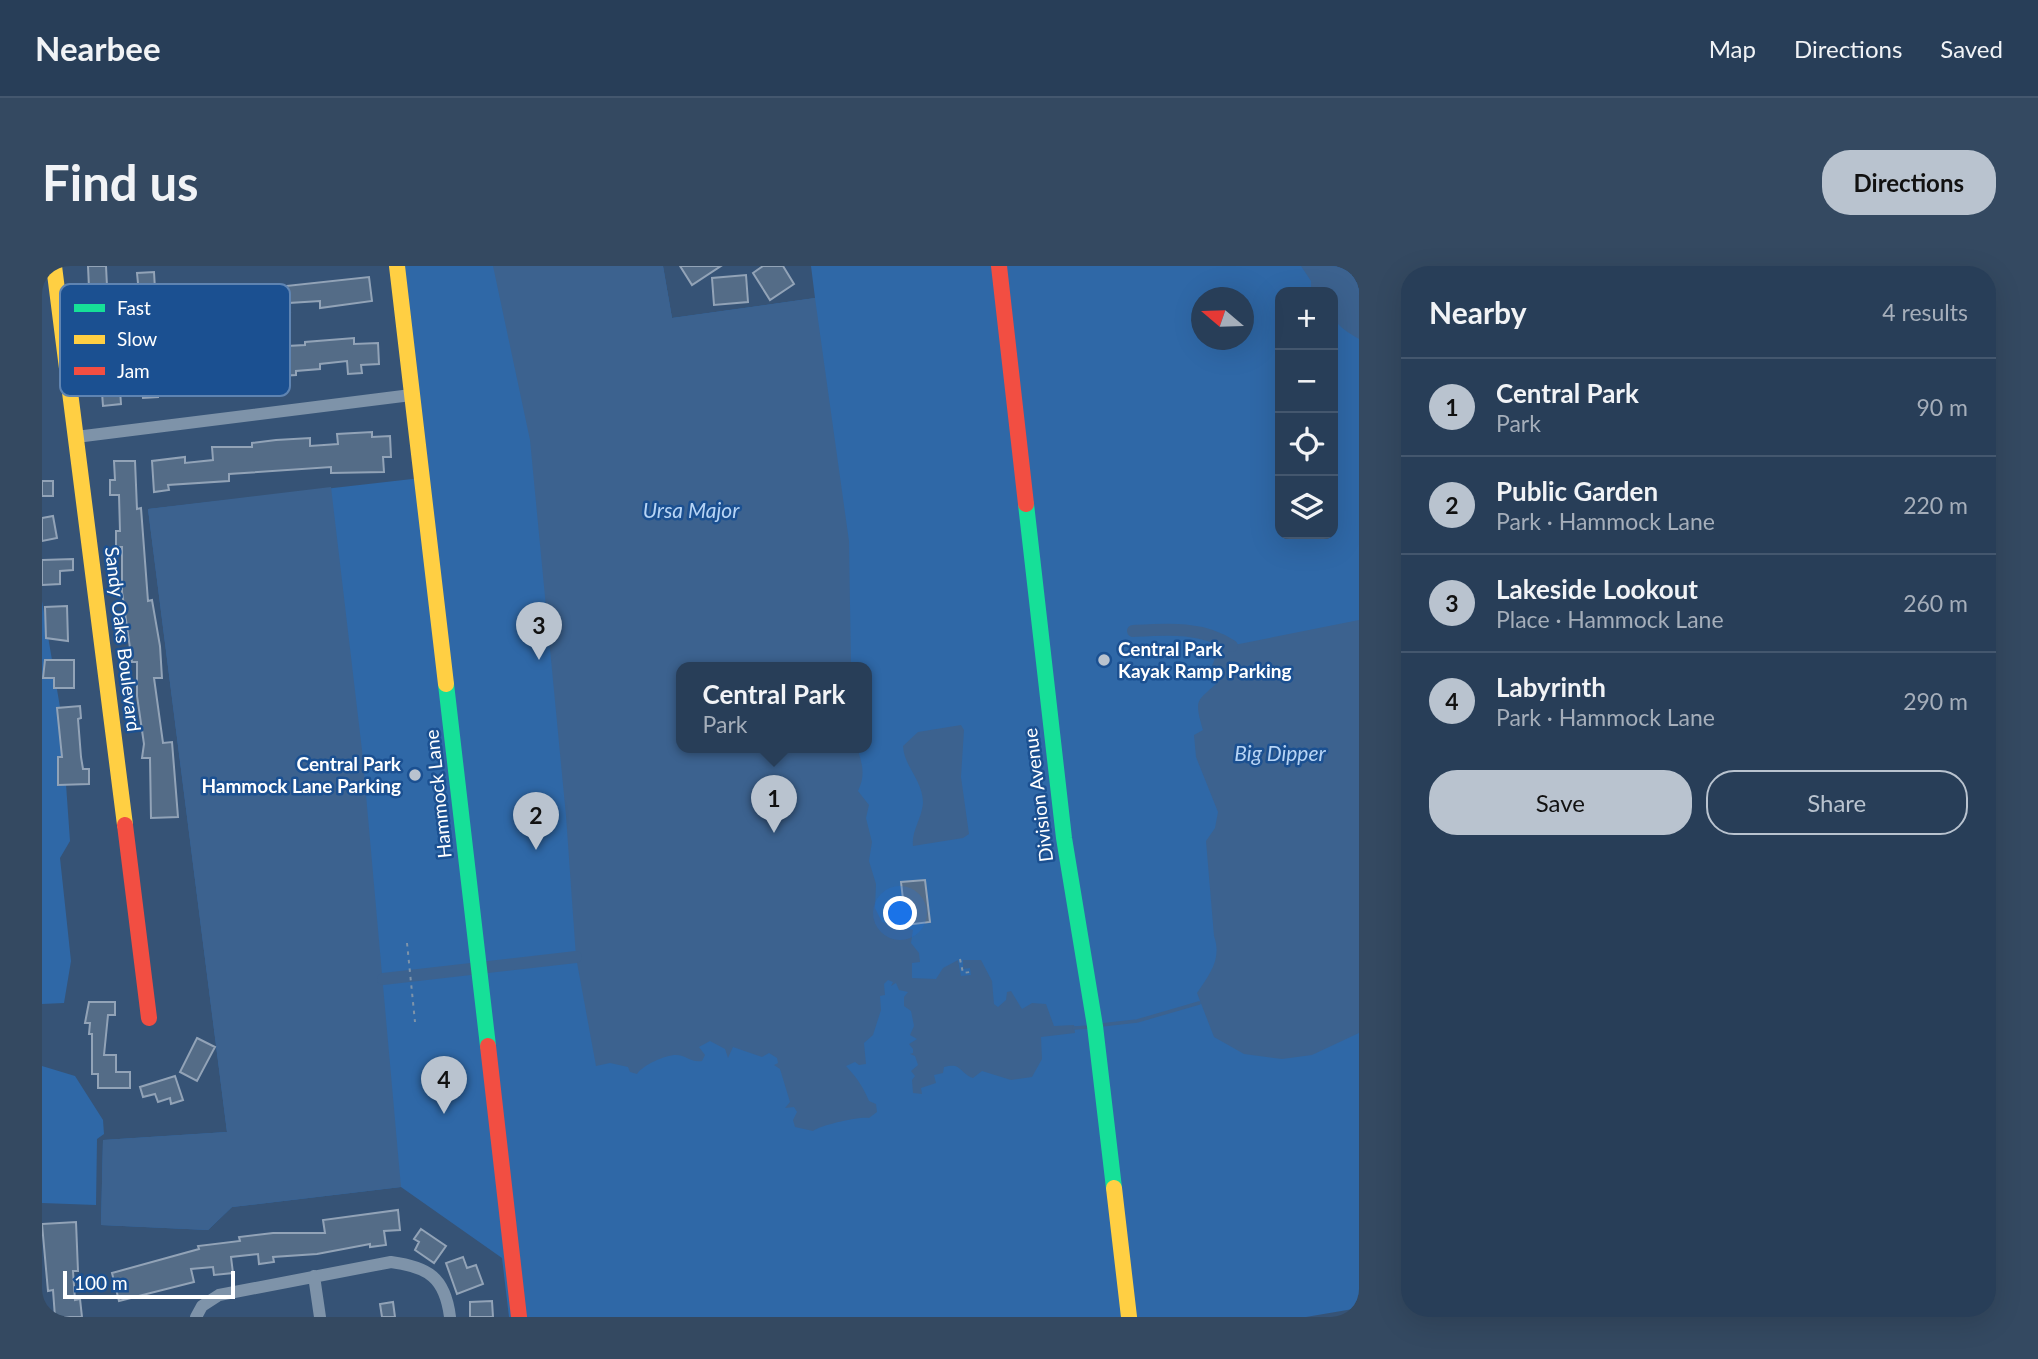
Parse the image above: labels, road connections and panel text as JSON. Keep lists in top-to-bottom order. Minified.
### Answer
{"streets":{"street":["Sandy Oaks Boulevard","Hammock Lane","Division Avenue"]},"water":["Ursa Major","Big Dipper"],"places":["Central Park Kayak Ramp Parking","Central Park Hammock Lane Parking"],"legend":["Fast","Slow","Jam"],"scale_bar":"100 m","north":"left","page":{"header":"Nearbee","nav":["Map","Directions","Saved"],"buttons":["Directions",["Save","Share"]],"title":"Find us","heading":["Nearby","4 results"],"map_buttons":["+","−"],"list":[{"mark":"1","name":"Central Park","note":"Park","value":"90 m"},{"mark":"2","name":"Public Garden","note":"Park · Hammock Lane","value":"220 m"},{"mark":"3","name":"Lakeside Lookout","note":"Place · Hammock Lane","value":"260 m"},{"mark":"4","name":"Labyrinth","note":"Park · Hammock Lane","value":"290 m"}],"pins":["3","1","2","4"],"popup":["Central Park","Park"],"scale":"100 m"}}
